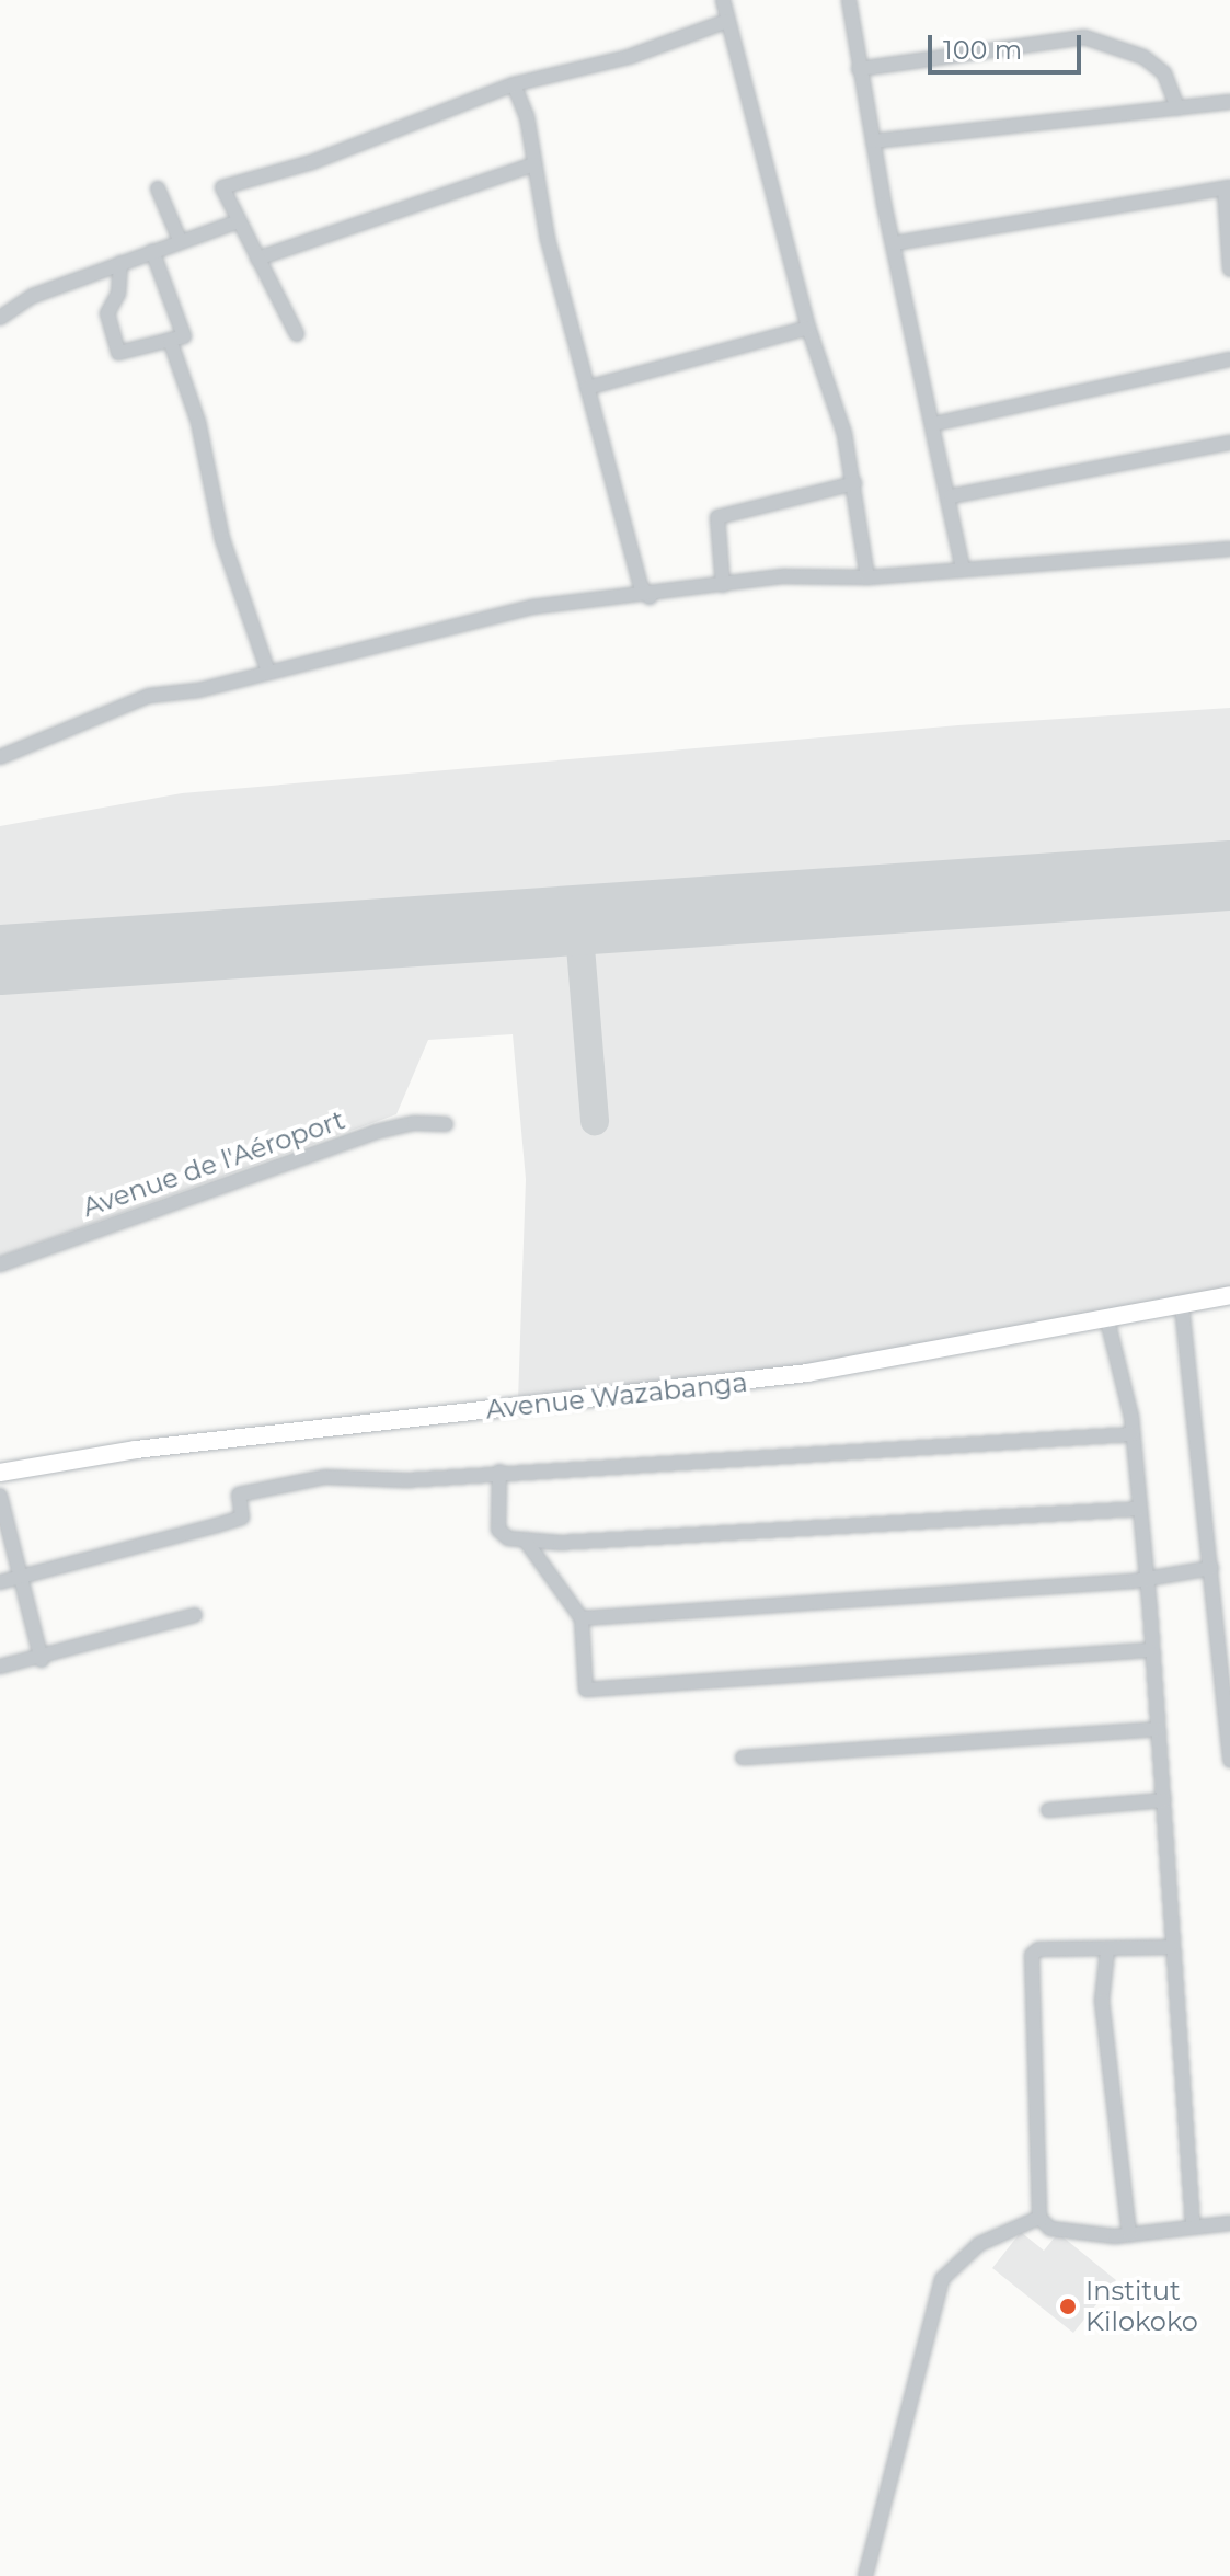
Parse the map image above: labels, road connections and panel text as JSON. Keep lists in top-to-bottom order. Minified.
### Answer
{"streets":{"main road":["Avenue Wazabanga"],"street":["Avenue de l'Aéroport"]},"places":["Institut Kilokoko"],"scale_bar":"100 m"}
